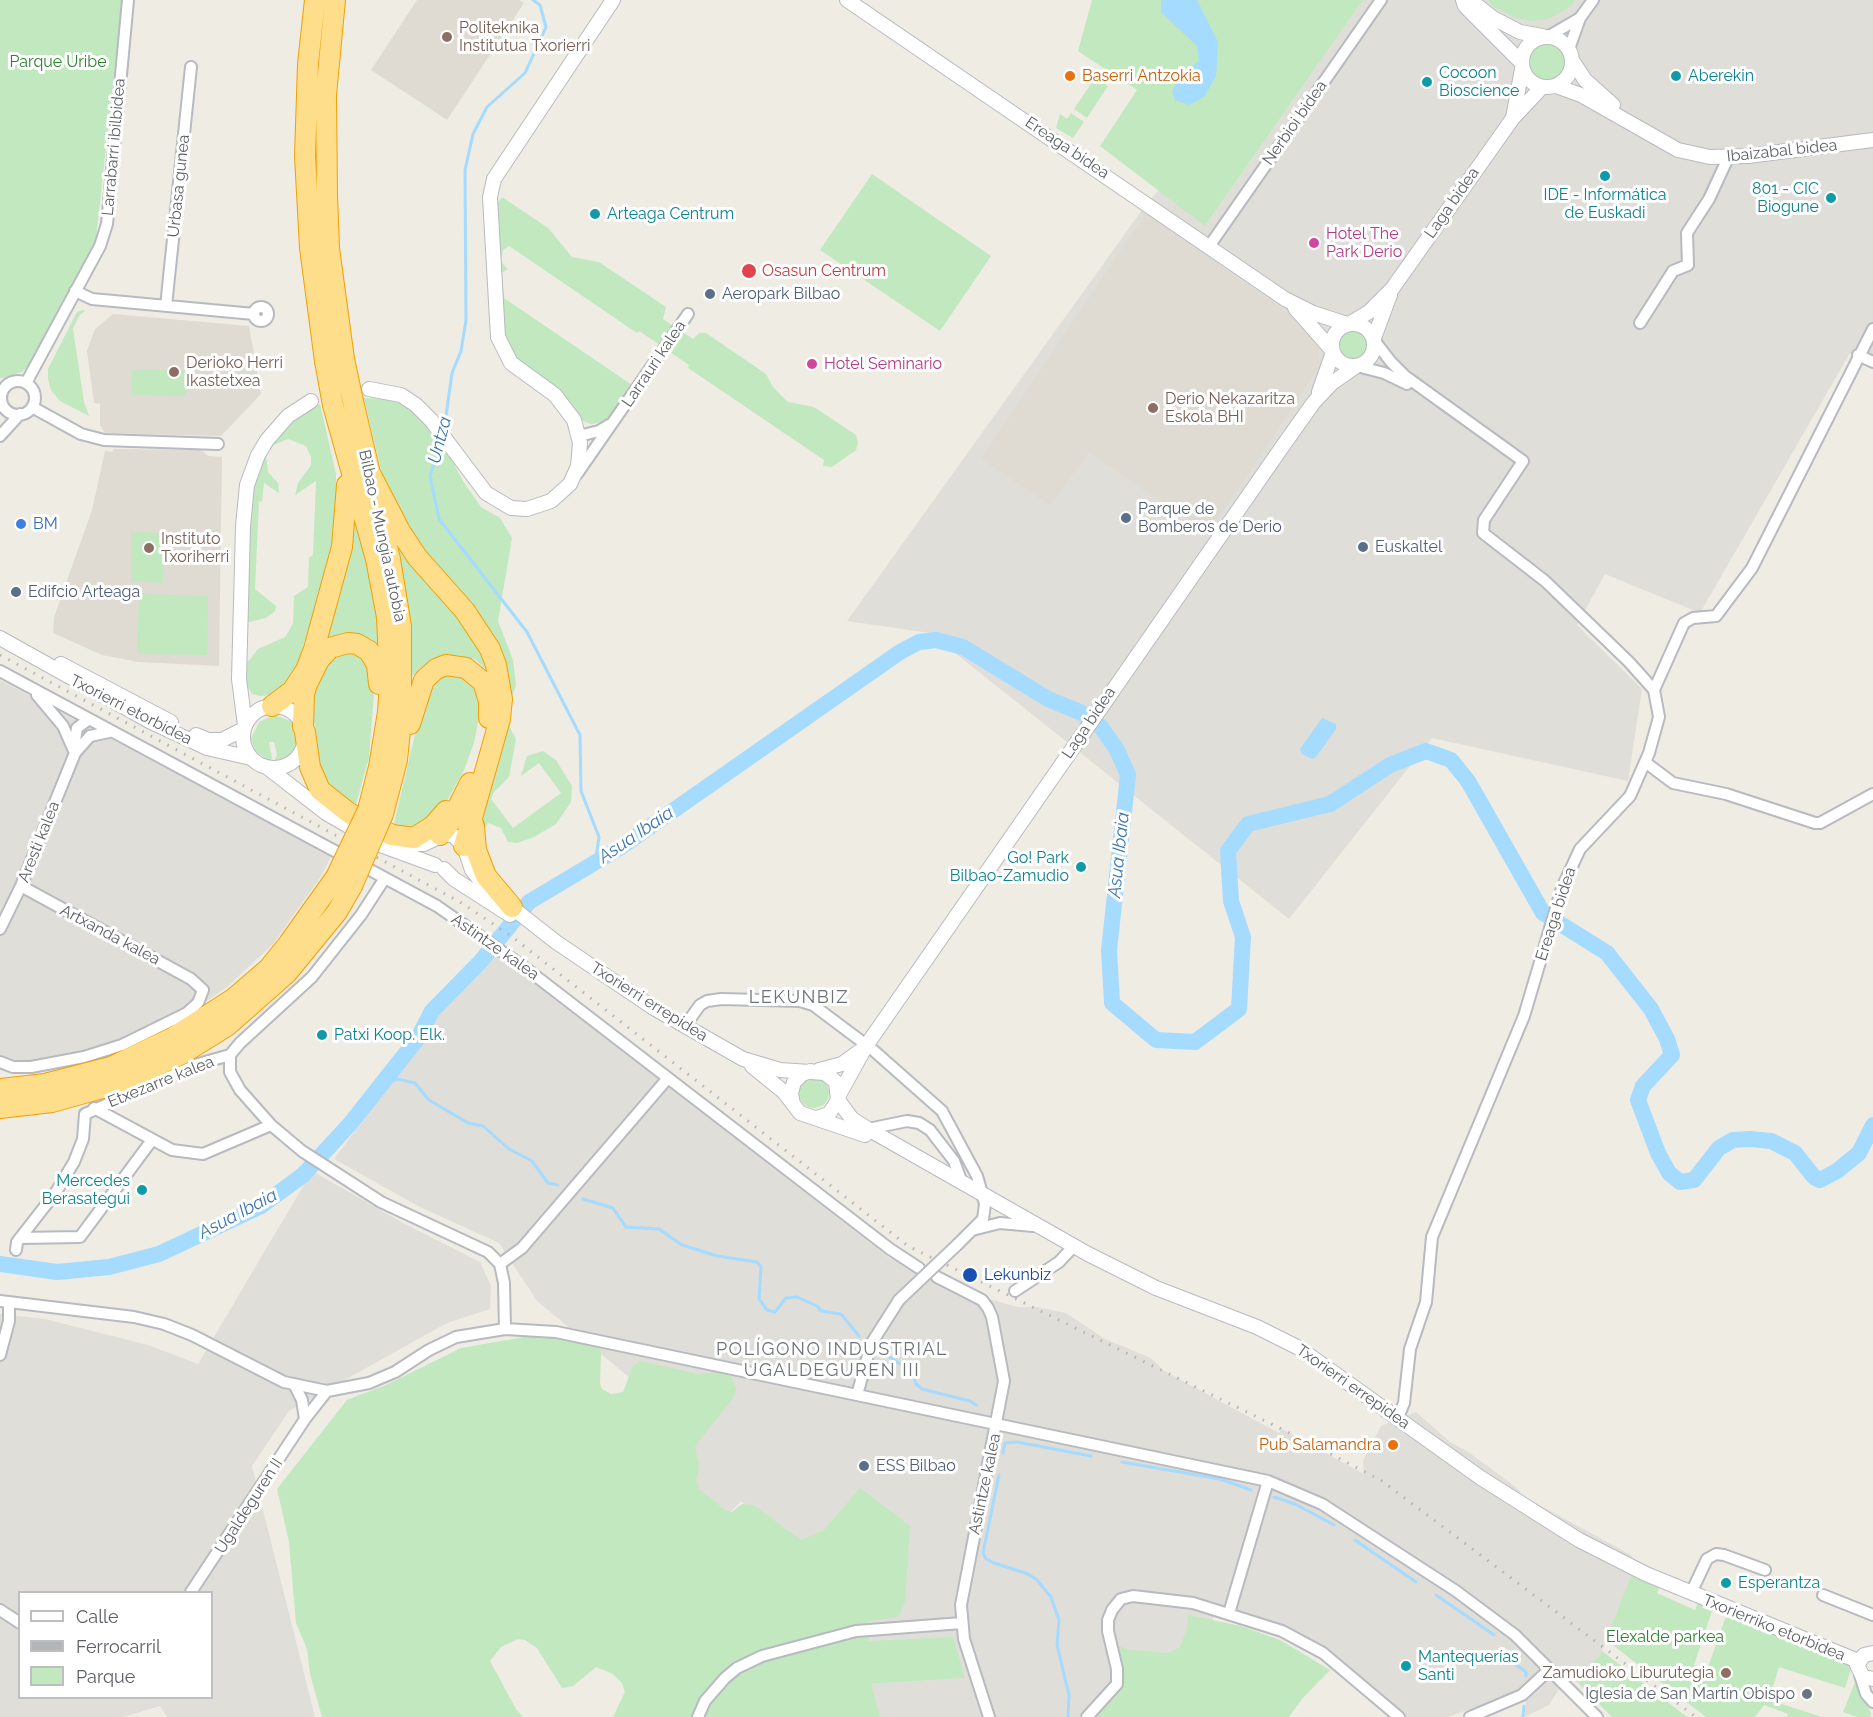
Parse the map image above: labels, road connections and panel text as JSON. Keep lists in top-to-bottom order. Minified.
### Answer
{"streets":{"highway":["Bilbao - Mungia autobia"],"street":["Nerbioi bidea","Larrabarri ibilbidea","Ereaga bidea","Ibaizabal bidea","Urbasa gunea","Laga bidea","Larrauri kalea","Txorierri etorbidea","Aresti kalea","Artxanda kalea","Astintze kalea","Txorierri errepidea","Etxezarre kalea","Ugaldeguren II","Txorierriko etorbidea"]},"crossings":[["Nerbioi bidea","Ereaga bidea"],["Ereaga bidea","Txorierri errepidea"],["Ibaizabal bidea","Laga bidea"],["Txorierri etorbidea","Txorierri errepidea"],["Aresti kalea","Artxanda kalea"],["Aresti kalea","Astintze kalea"],["Astintze kalea","Etxezarre kalea"],["Txorierri errepidea","Txorierriko etorbidea"]],"districts":["LEKUNBIZ","POLÍGONO INDUSTRIAL UGALDEGUREN III"],"water":["Untza","Asua Ibaia"],"parks":["Parque Uribe","Elexalde parkea"],"places":["Politeknika Institutua Txorierri","Baserri Antzokia","Aberekin","Cocoon Bioscience","IDE - Informática de Euskadi","801 - CIC Biogune","Arteaga Centrum","Hotel The Park Derio","Osasun Centrum","Aeropark Bilbao","Hotel Seminario","Derioko Herri Ikastetxea","Derio Nekazaritza Eskola BHI","Parque de Bomberos de Derio","BM","Euskaltel","Instituto Txoriherri","Edifcio Arteaga","Go! Park Bilbao-Zamudio","Patxi Koop. Elk.","Mercedes Berasategui","Lekunbiz","Pub Salamandra","ESS Bilbao","Esperantza","Mantequerías Santi","Zamudioko Liburutegia","Iglesia de San Martín Obispo"],"legend":["Calle","Ferrocarril","Parque"]}
